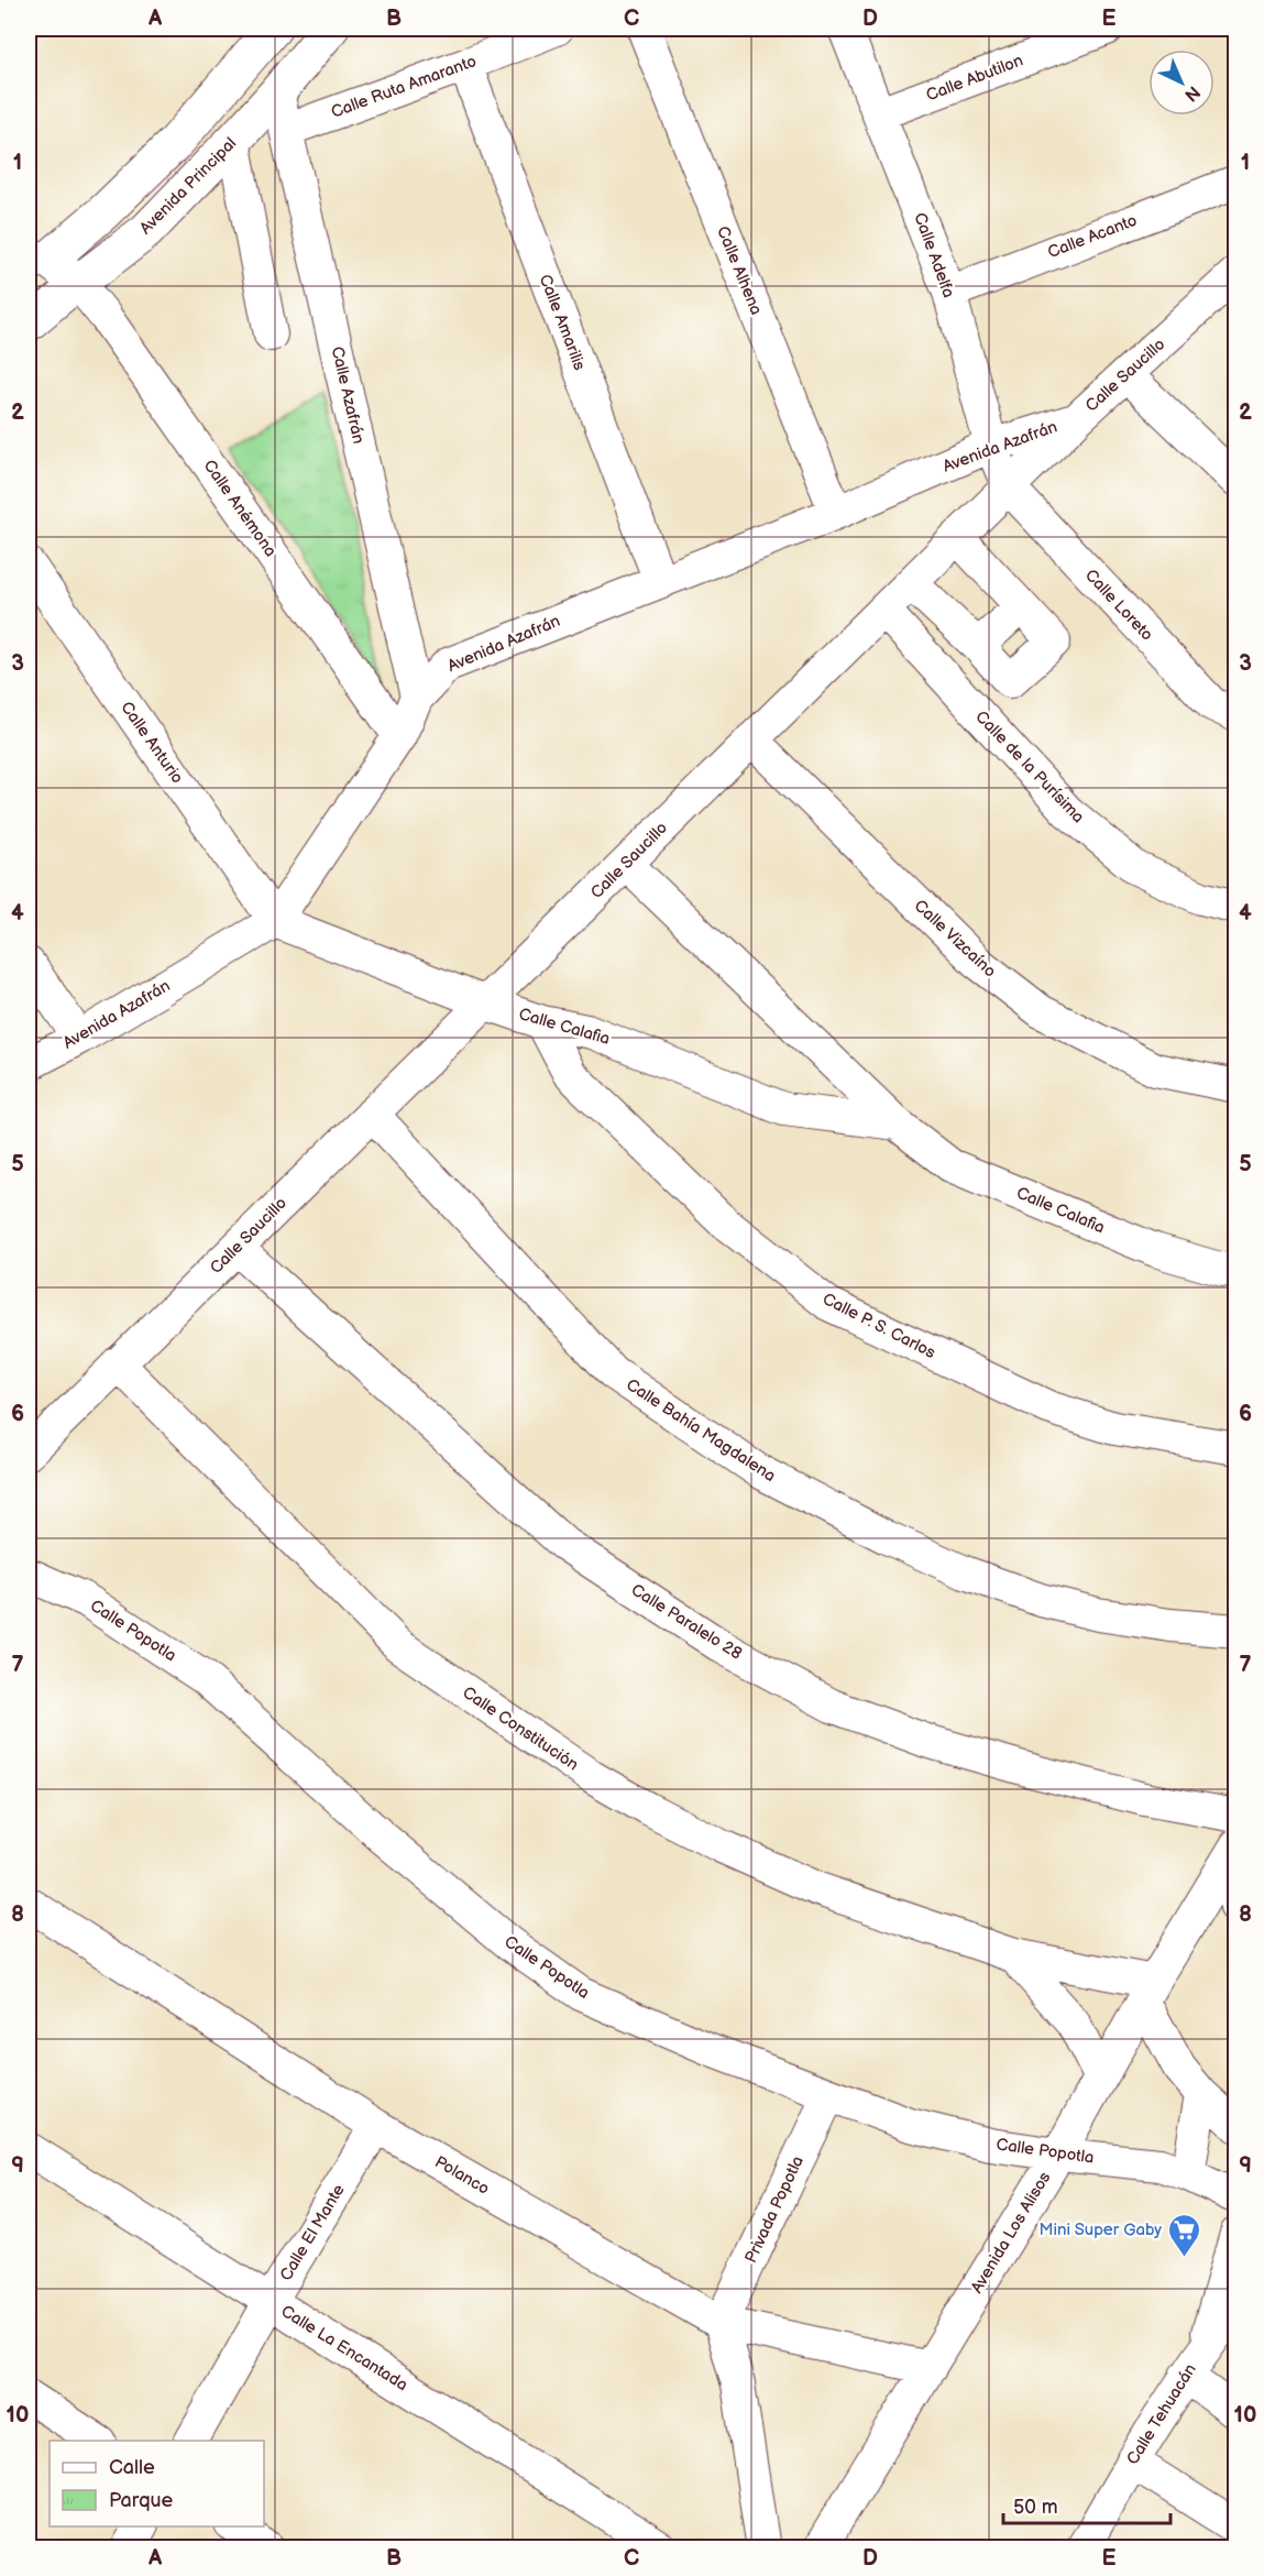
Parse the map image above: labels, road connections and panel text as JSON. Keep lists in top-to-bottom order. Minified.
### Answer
{"streets":{"main road":["Avenida Principal"],"street":["Calle Abutilon","Calle Ruta Amaranto","Calle Acanto","Calle Adelfa","Calle Alhena","Calle Amarilis","Calle Saucillo","Calle Azafrán","Avenida Azafrán","Calle Anémona","Calle Loreto","Calle Anturio","Calle de la Purísima","Calle Vizcaíno","Calle Calafia","Calle P. S. Carlos","Calle Bahía Magdalena","Calle Paralelo 28","Calle Popotla","Calle Constitución","Polanco","Privada Popotla","Calle El Mante","Avenida Los Alisos","Calle La Encantada","Calle Tehuacán"]},"crossings":[["Calle Abutilon","Calle Adelfa"],["Calle Ruta Amaranto","Calle Amarilis"],["Calle Ruta Amaranto","Calle Azafrán"],["Avenida Principal","Calle Azafrán"],["Avenida Principal","Calle Anémona"],["Calle Acanto","Calle Adelfa"],["Calle Adelfa","Calle Saucillo"],["Calle Adelfa","Avenida Azafrán"],["Calle Adelfa","Calle Loreto"],["Calle Alhena","Avenida Azafrán"],["Calle Amarilis","Avenida Azafrán"],["Calle Saucillo","Avenida Azafrán"],["Calle Saucillo","Calle Loreto"],["Calle Saucillo","Calle de la Purísima"],["Calle Saucillo","Calle Vizcaíno"],["Calle Saucillo","Calle Calafia"],["Calle Saucillo","Calle Bahía Magdalena"],["Calle Saucillo","Calle Paralelo 28"],["Calle Saucillo","Calle Constitución"],["Calle Azafrán","Avenida Azafrán"],["Avenida Azafrán","Calle Anémona"],["Avenida Azafrán","Calle Anturio"],["Avenida Azafrán","Calle Calafia"],["Calle Anturio","Calle Calafia"],["Calle Calafia","Calle P. S. Carlos"],["Calle Popotla","Privada Popotla"],["Calle Popotla","Avenida Los Alisos"],["Calle Constitución","Avenida Los Alisos"],["Polanco","Privada Popotla"],["Polanco","Calle El Mante"],["Polanco","Avenida Los Alisos"],["Calle El Mante","Calle La Encantada"]],"places":{"supermarket":["Mini Super Gaby"]},"legend":["Calle","Parque"],"scale_bar":"50 m","north":"bottom right","grid":{"columns":["A","B","C","D","E"],"rows":["1","2","3","4","5","6","7","8","9","10"]}}
